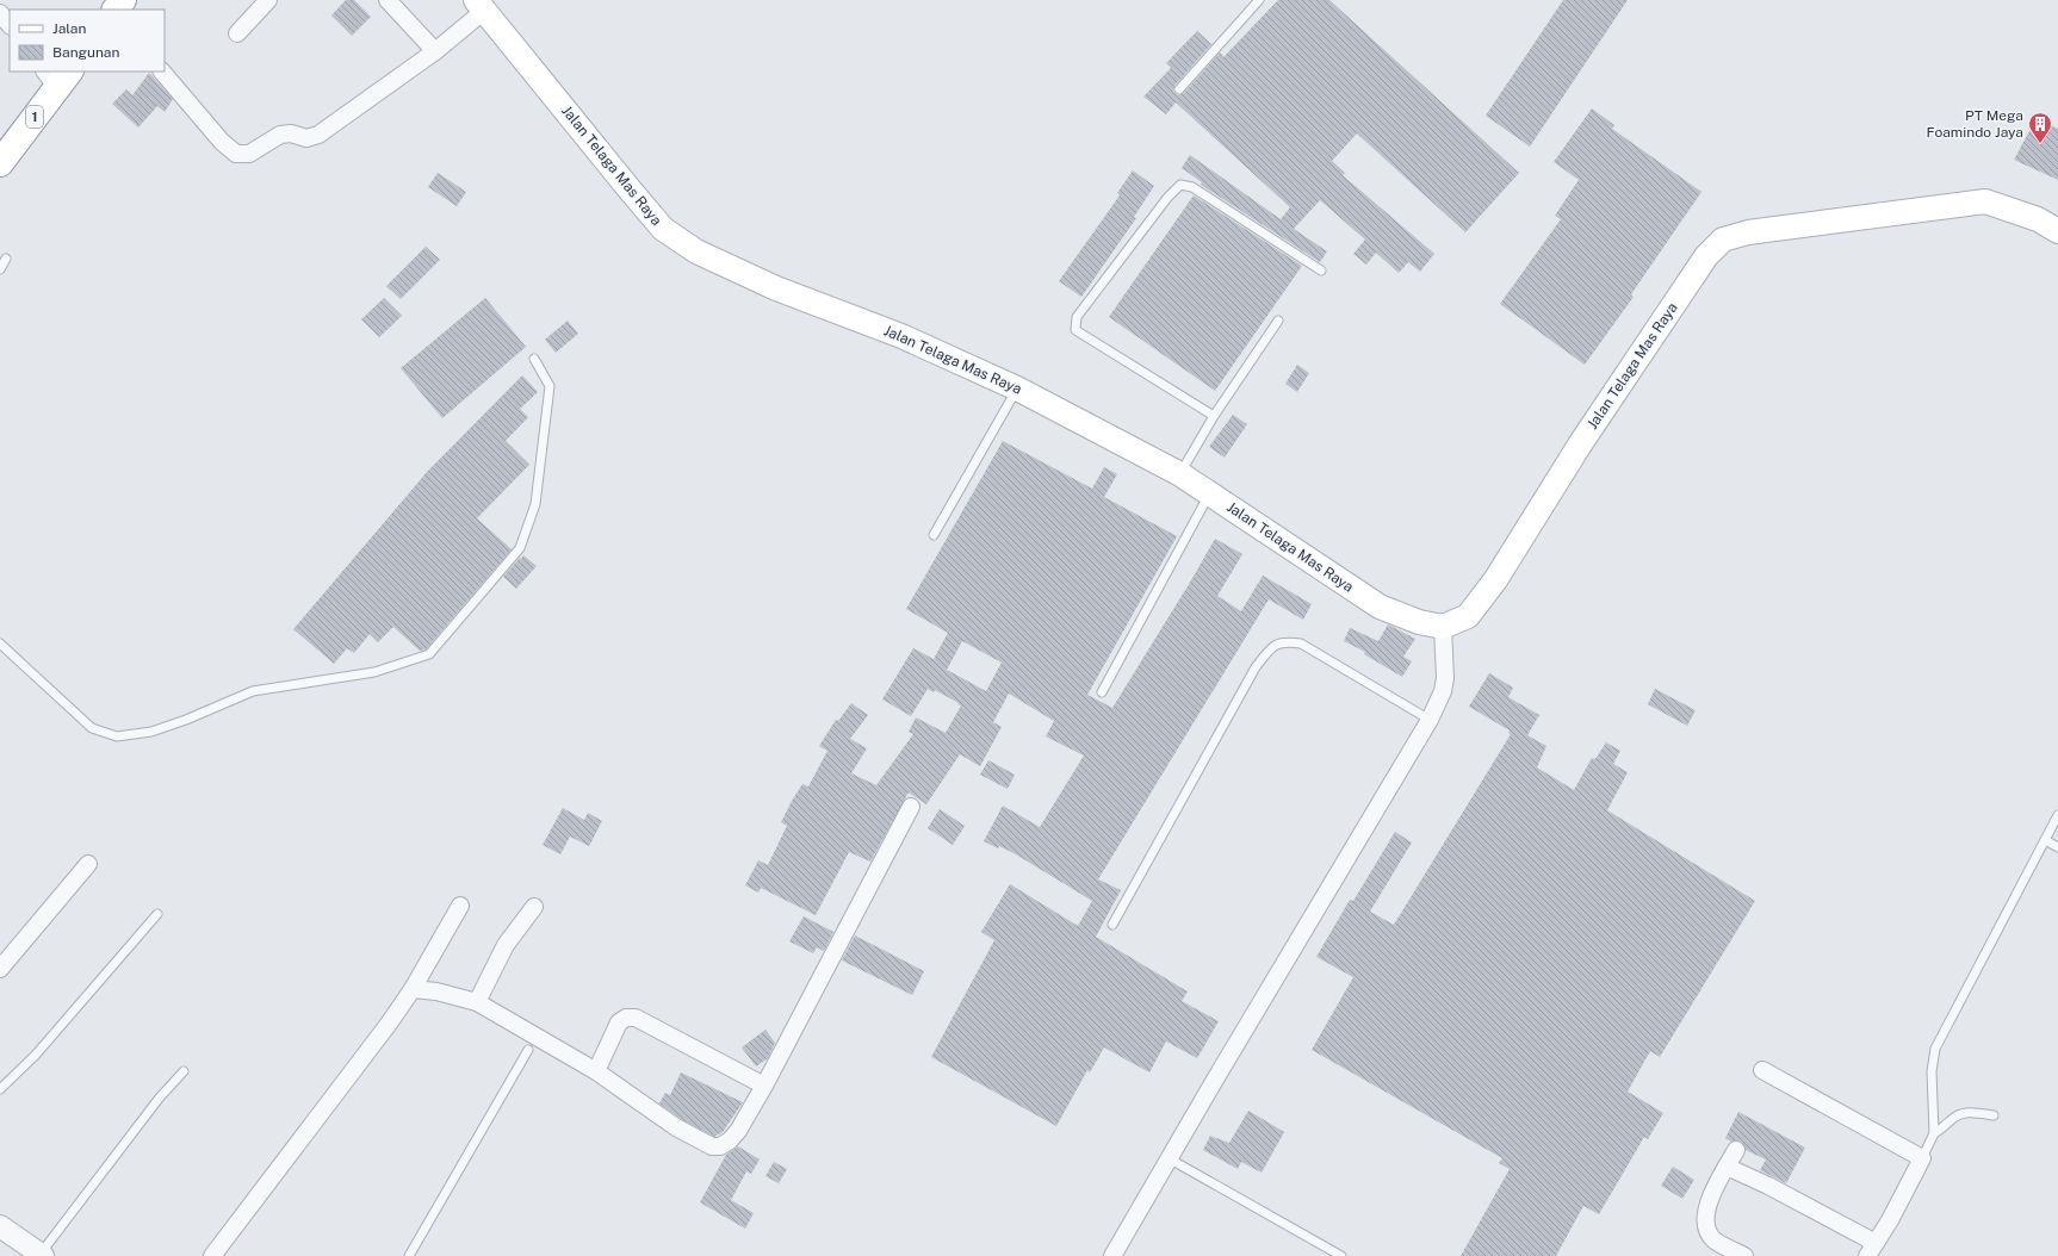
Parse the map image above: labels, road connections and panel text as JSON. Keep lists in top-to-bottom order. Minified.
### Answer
{"streets":{"highway":["1"],"main road":["Jalan Telaga Mas Raya"]},"places":{"building":["PT Mega Foamindo Jaya"]},"legend":["Jalan","Bangunan"]}
